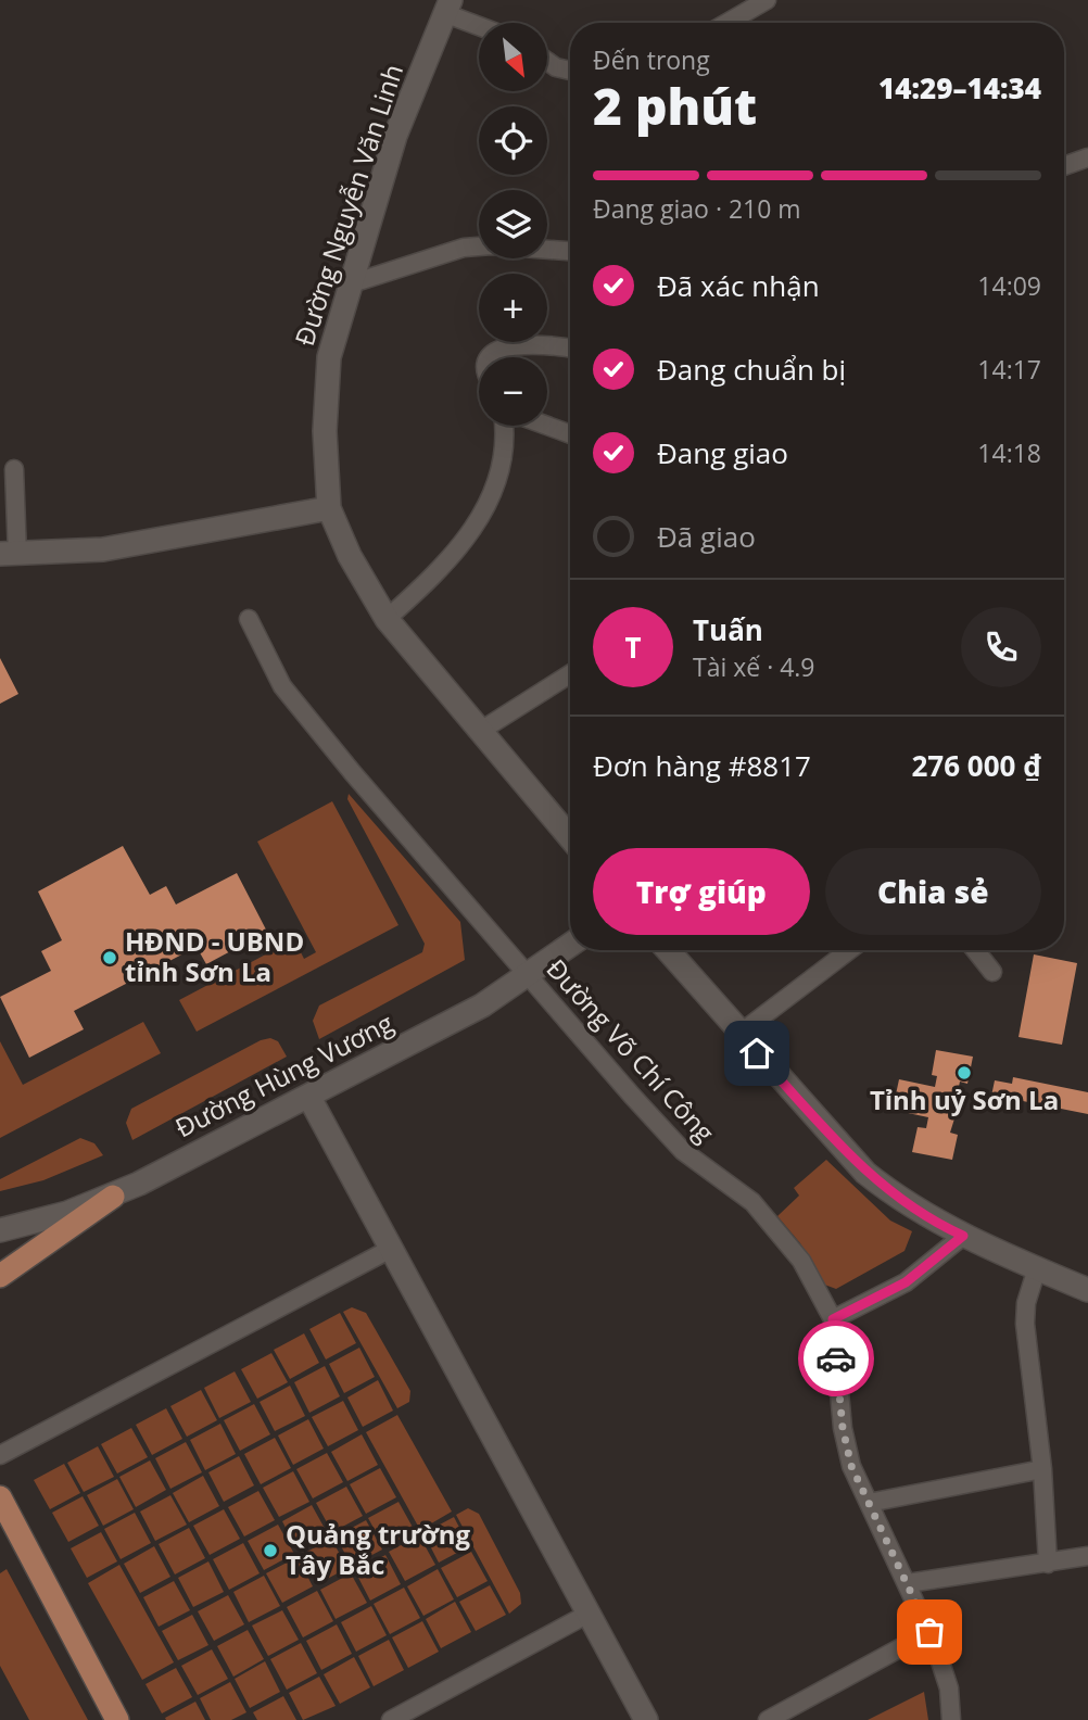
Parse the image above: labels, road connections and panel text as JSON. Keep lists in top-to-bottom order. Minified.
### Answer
{"streets":{"street":["Đường Nguyễn Văn Linh","Đường Võ Chí Công","Đường Hùng Vương"]},"crossings":[["Đường Võ Chí Công","Đường Hùng Vương"]],"places":["HĐND - UBND tỉnh Sơn La","Tỉnh uỷ Sơn La","Quảng trường Tây Bắc"],"north":"bottom right","page":{"map_buttons":["+","−"],"heading":["2 phút","Đến trong","14:29–14:34"],"panel":["Tuấn","Tài xế · 4.9","Đơn hàng #8817","276 000 ₫"],"bar":"Đang giao · 210 m","list":[["Đã xác nhận","14:09"],["Đang chuẩn bị","14:17"],["Đang giao","14:18"],"Đã giao"],"round":"T","buttons":["Trợ giúp","Chia sẻ"]}}
